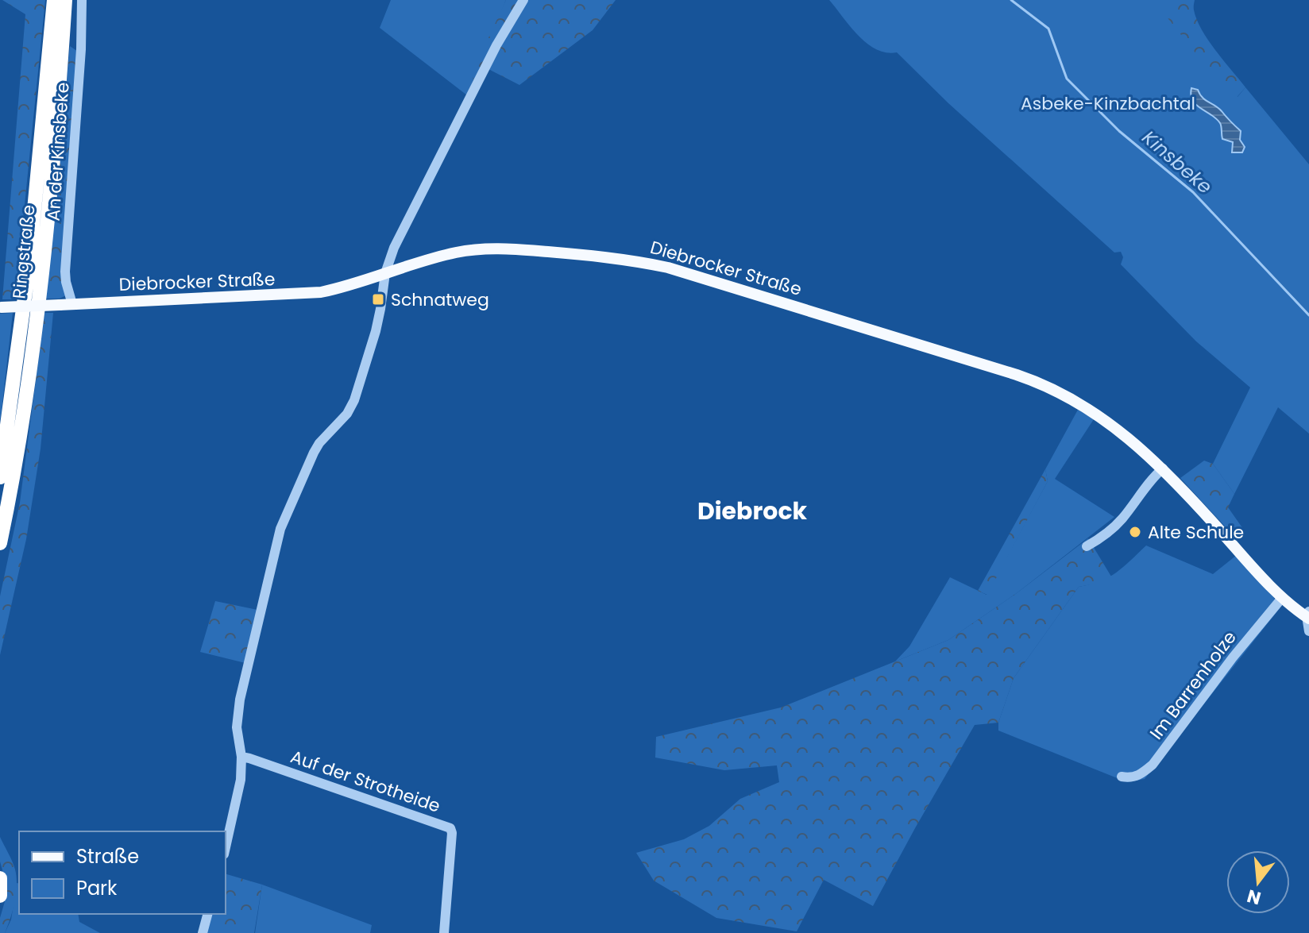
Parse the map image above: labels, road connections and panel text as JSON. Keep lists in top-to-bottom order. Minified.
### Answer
{"streets":{"highway":["Ringstraße"],"main road":["Diebrocker Straße"],"street":["An der Kinsbeke","Im Barrenholze","Auf der Strotheide"]},"crossings":[["An der Kinsbeke","Diebrocker Straße"],["Diebrocker Straße","Im Barrenholze"]],"districts":["Diebrock"],"water":["Kinsbeke"],"parks":["Asbeke-Kinzbachtal"],"places":{"transit":["Schnatweg"],"other":["Alte Schule"]},"legend":["Straße","Park"],"north":"bottom"}
